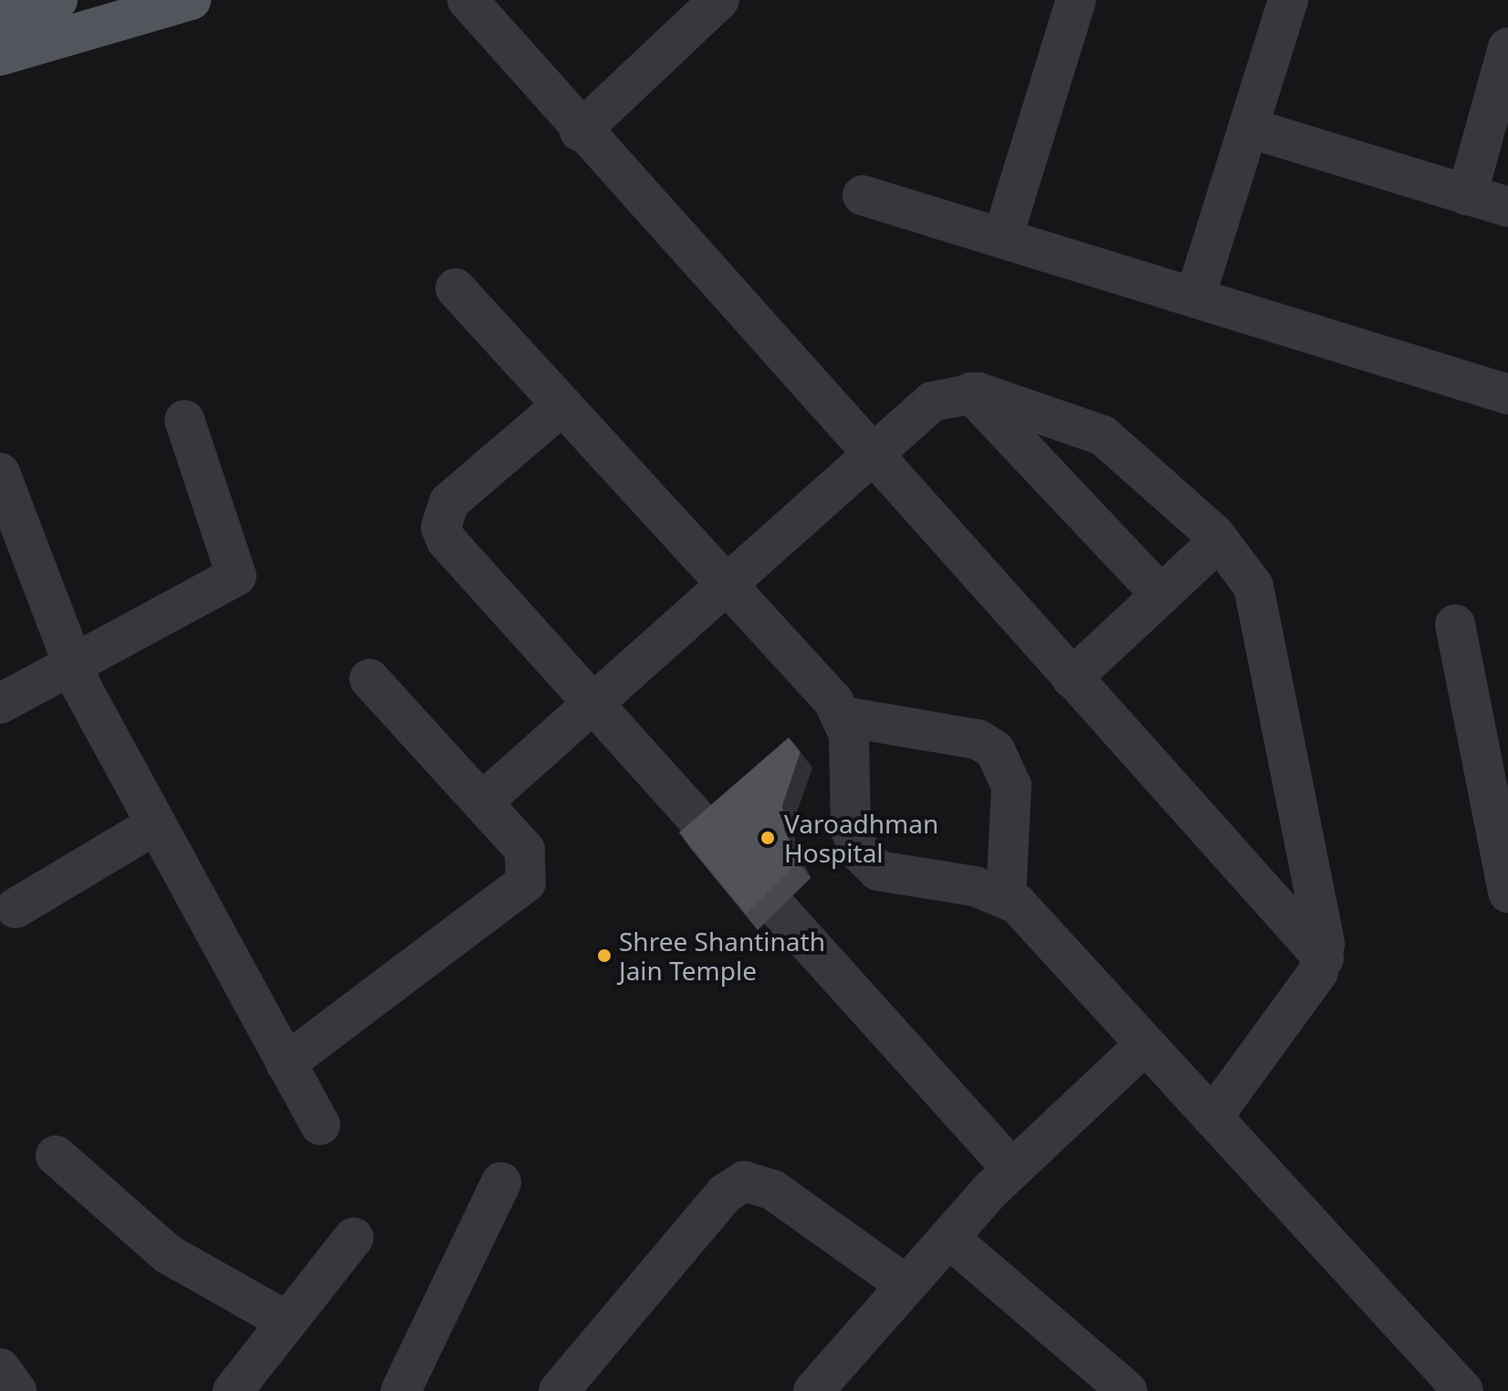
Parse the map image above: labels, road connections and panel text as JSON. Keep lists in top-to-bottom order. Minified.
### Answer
{"places":["Varoadhman Hospital","Shree Shantinath Jain Temple"]}
